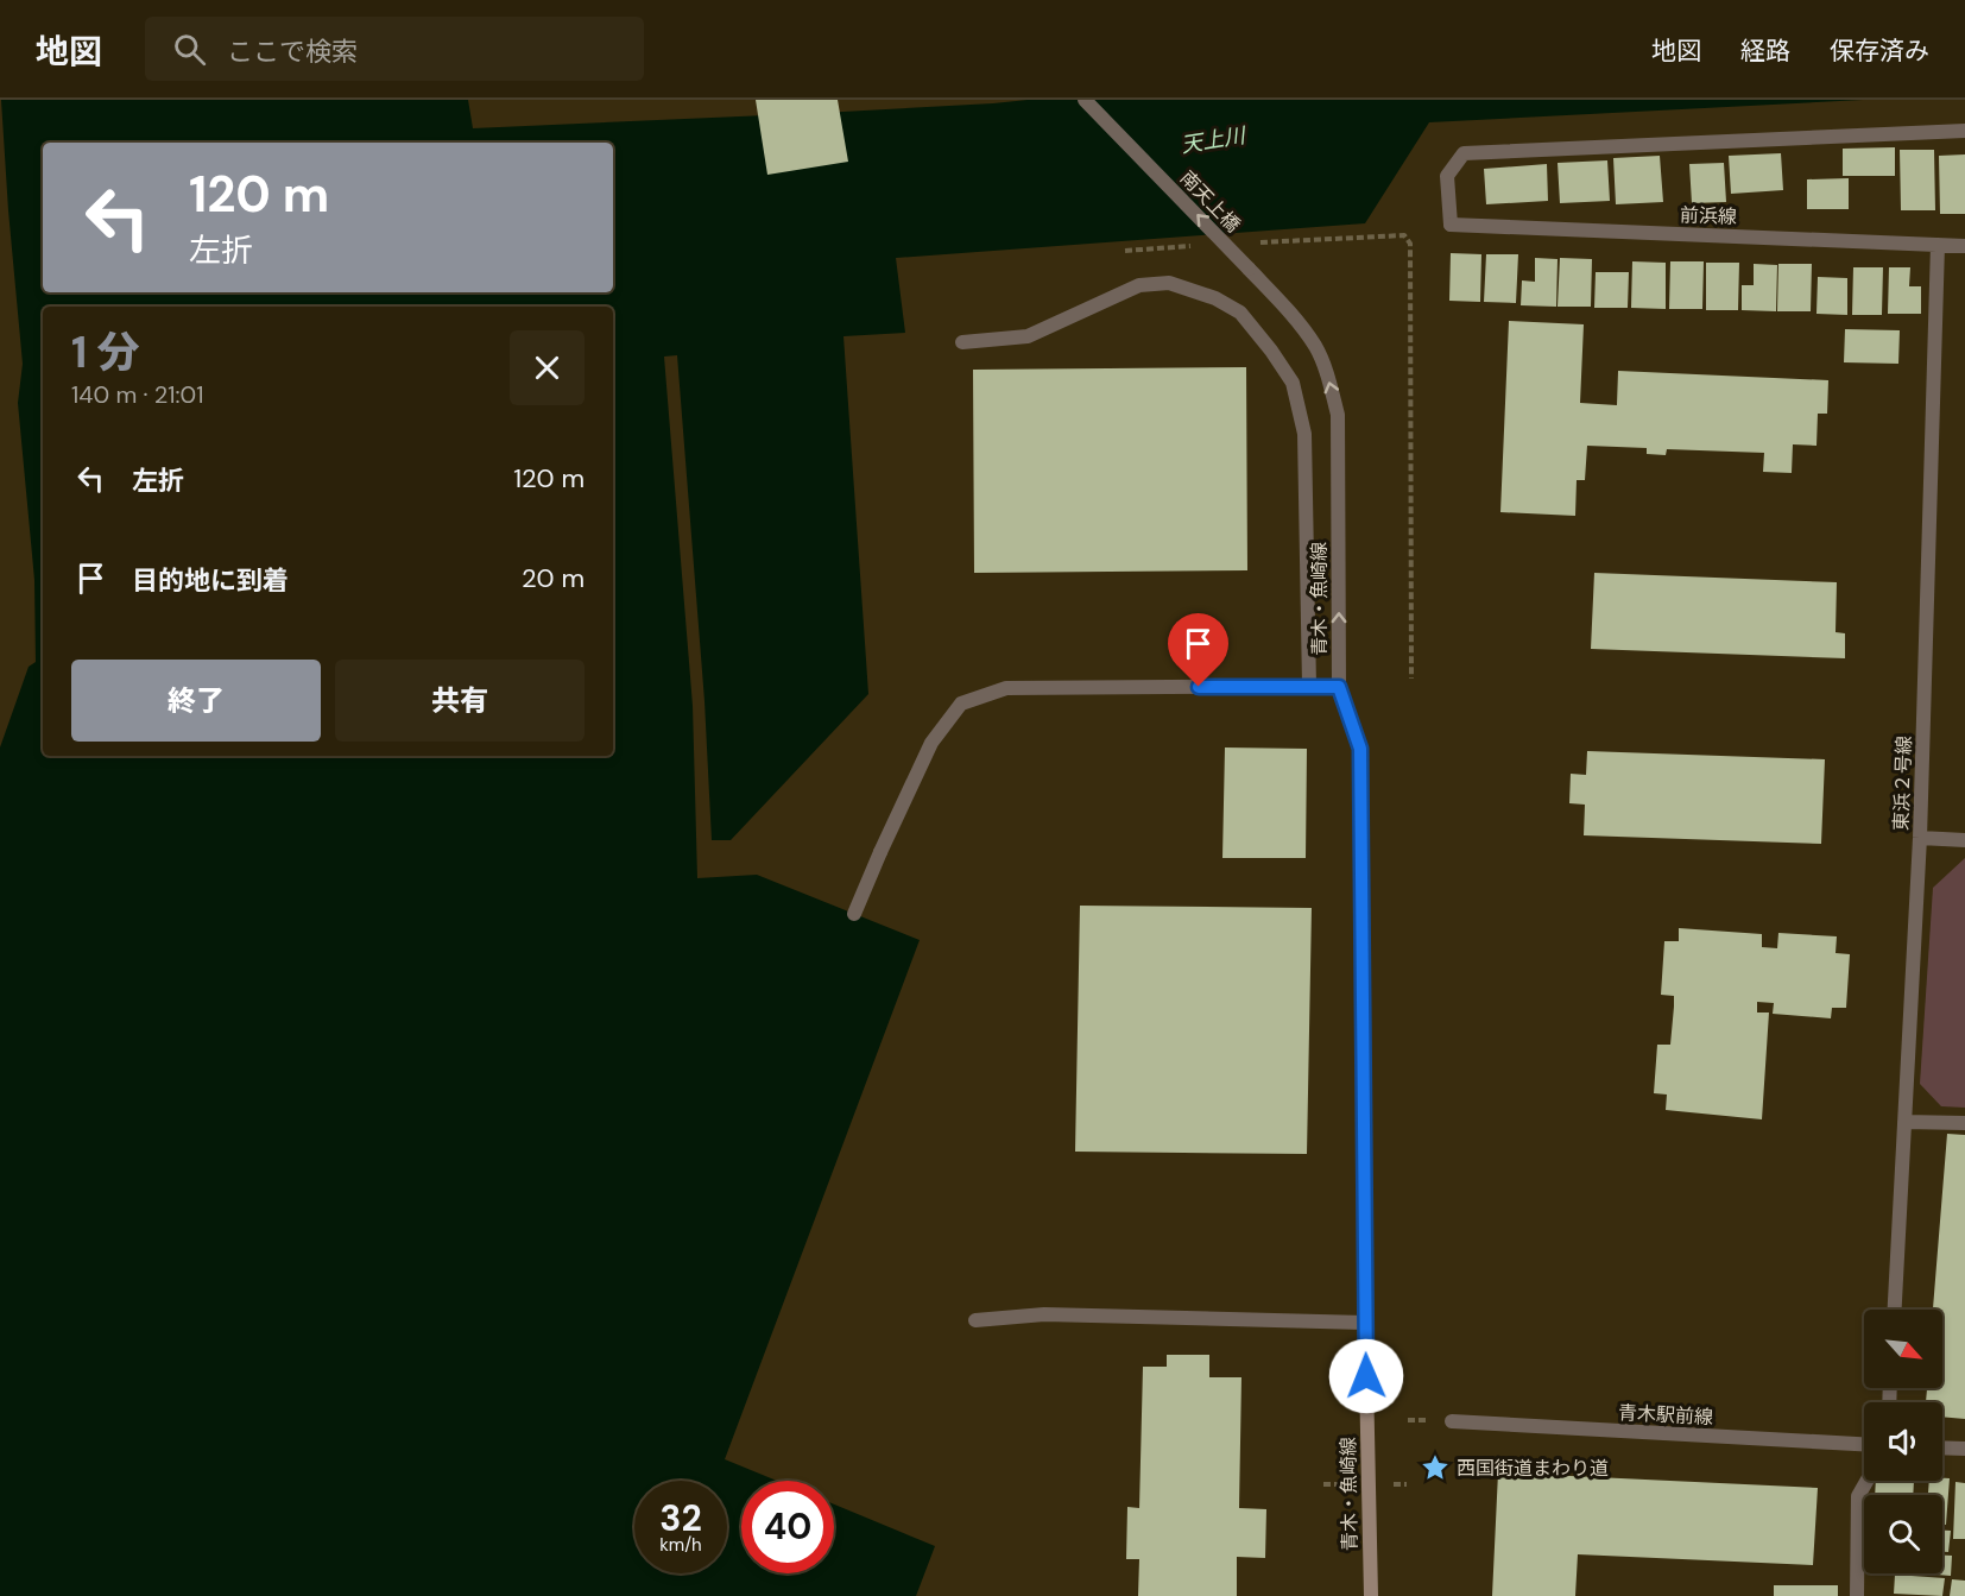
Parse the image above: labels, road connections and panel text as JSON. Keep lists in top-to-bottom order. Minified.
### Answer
{"streets":{"street":["南天上橋","前浜線","青木・魚崎線","東浜２号線","青木駅前線"]},"crossings":[["南天上橋","青木・魚崎線"],["前浜線","東浜２号線"]],"one_way":["南天上橋"],"water":["天上川"],"places":{"place":["西国街道まわり道"]},"north":"bottom right","page":{"header":"地図","search":"ここで検索","nav":["地図","経路","保存済み"],"turn":["120 m","左折"],"heading":["1 分","140 m · 21:01"],"list":[{"name":"左折","value":"120 m"},{"name":"目的地に到着","value":"20 m"}],"buttons":["終了","共有"],"speed":"32 km/h","limit":"40"}}
